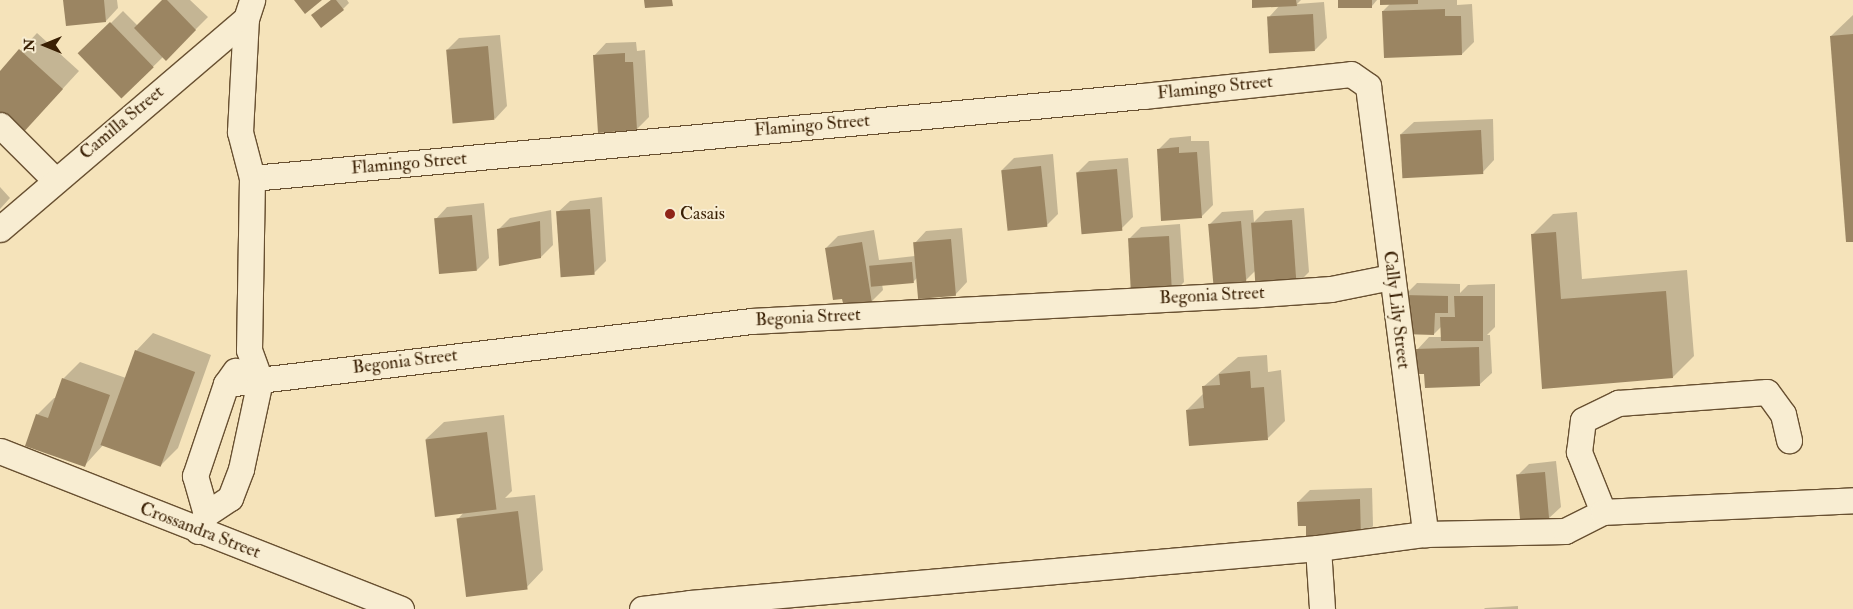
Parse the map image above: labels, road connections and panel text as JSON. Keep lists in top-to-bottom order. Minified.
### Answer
{"streets":{"street":["Flamingo Street","Camilla Street","Begonia Street","Cally Lily Street","Crossandra Street"]},"crossings":[["Flamingo Street","Cally Lily Street"],["Begonia Street","Cally Lily Street"]],"places":["Casais"],"north":"left"}
